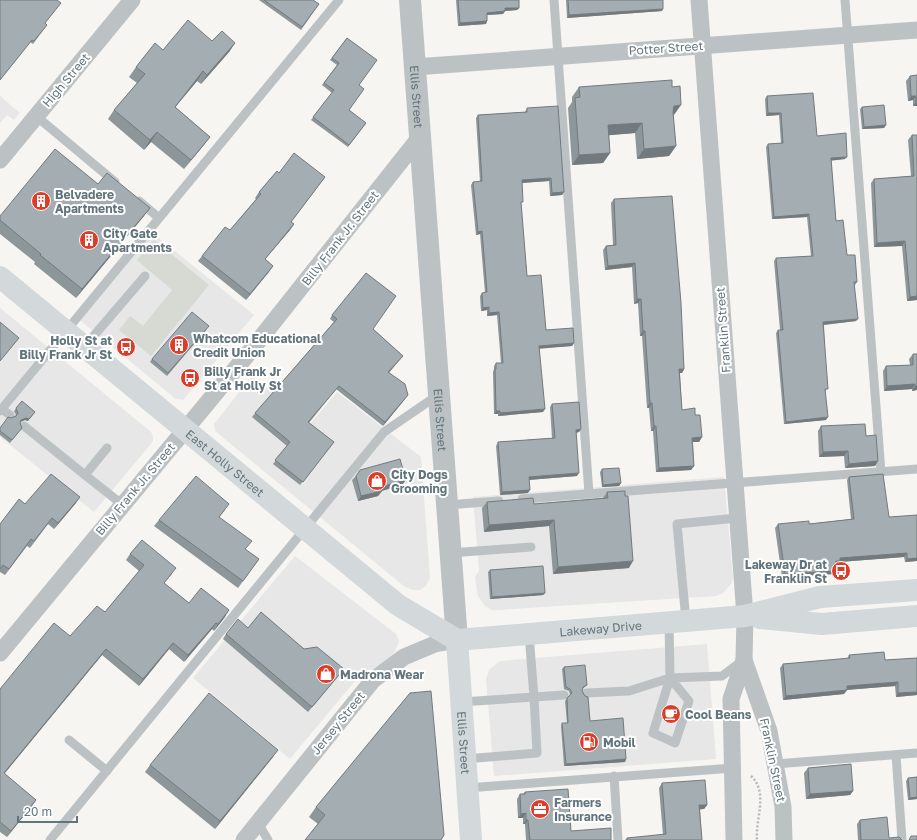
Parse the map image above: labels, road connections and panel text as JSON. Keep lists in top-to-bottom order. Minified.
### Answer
{"streets":{"main road":["Ellis Street","East Holly Street","Lakeway Drive"],"street":["Potter Street","High Street","Billy Frank Jr. Street","Franklin Street","Jersey Street"]},"crossings":[["Potter Street","Ellis Street"],["Potter Street","Franklin Street"],["Ellis Street","Billy Frank Jr. Street"],["Ellis Street","East Holly Street"],["Ellis Street","Lakeway Drive"],["Ellis Street","Jersey Street"],["Billy Frank Jr. Street","East Holly Street"],["Franklin Street","Lakeway Drive"],["East Holly Street","Lakeway Drive"],["East Holly Street","Jersey Street"],["Lakeway Drive","Jersey Street"]],"places":{"building":["Belvadere Apartments","City Gate Apartments","Whatcom Educational Credit Union"],"bus stop":["Holly St at Billy Frank Jr St","Billy Frank Jr St at Holly St","Lakeway Dr at Franklin St"],"shop":["City Dogs Grooming","Madrona Wear"],"cafe":["Cool Beans"],"fuel station":["Mobil"],"office":["Farmers Insurance"]},"scale_bar":"20 m"}
